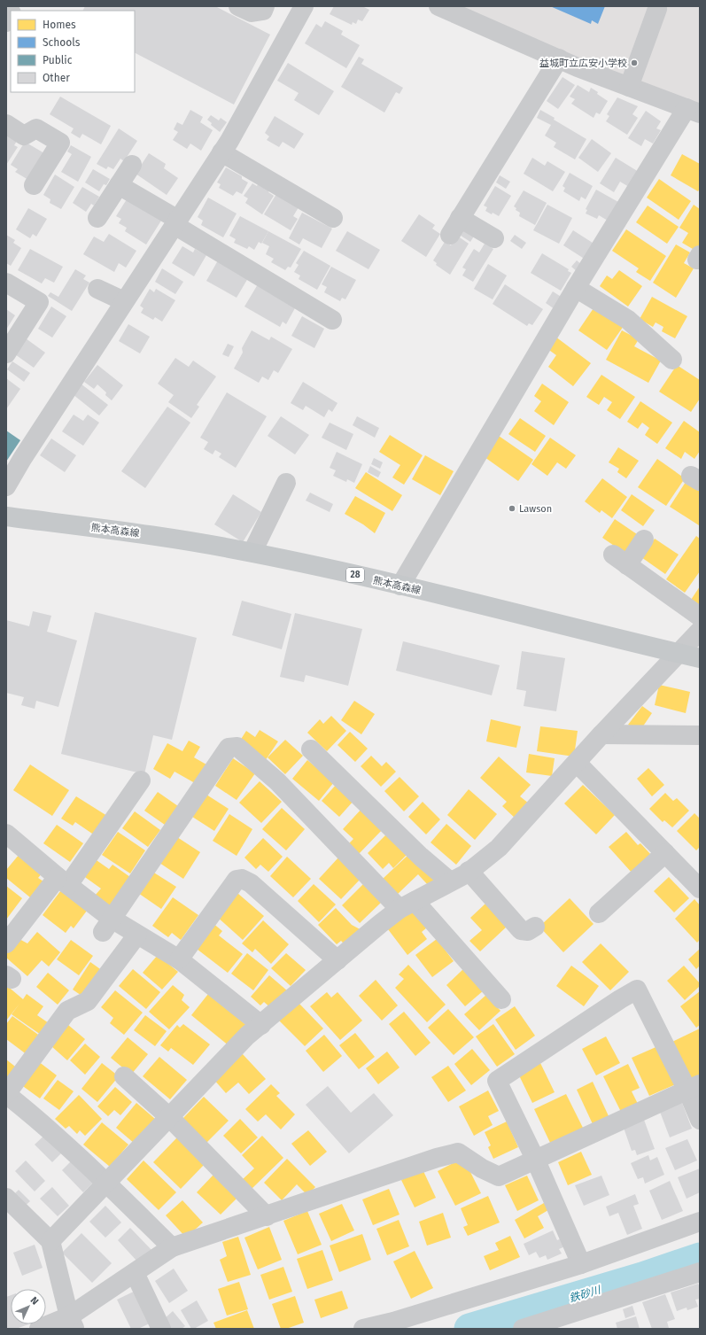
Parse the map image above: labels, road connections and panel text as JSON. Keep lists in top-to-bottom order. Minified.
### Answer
{"streets":{"main road":["熊本高森線","28"]},"water":["鉄砂川"],"places":["益城町立広安小学校","Lawson"],"legend":["Homes","Schools","Public","Other"],"north":"top right"}
